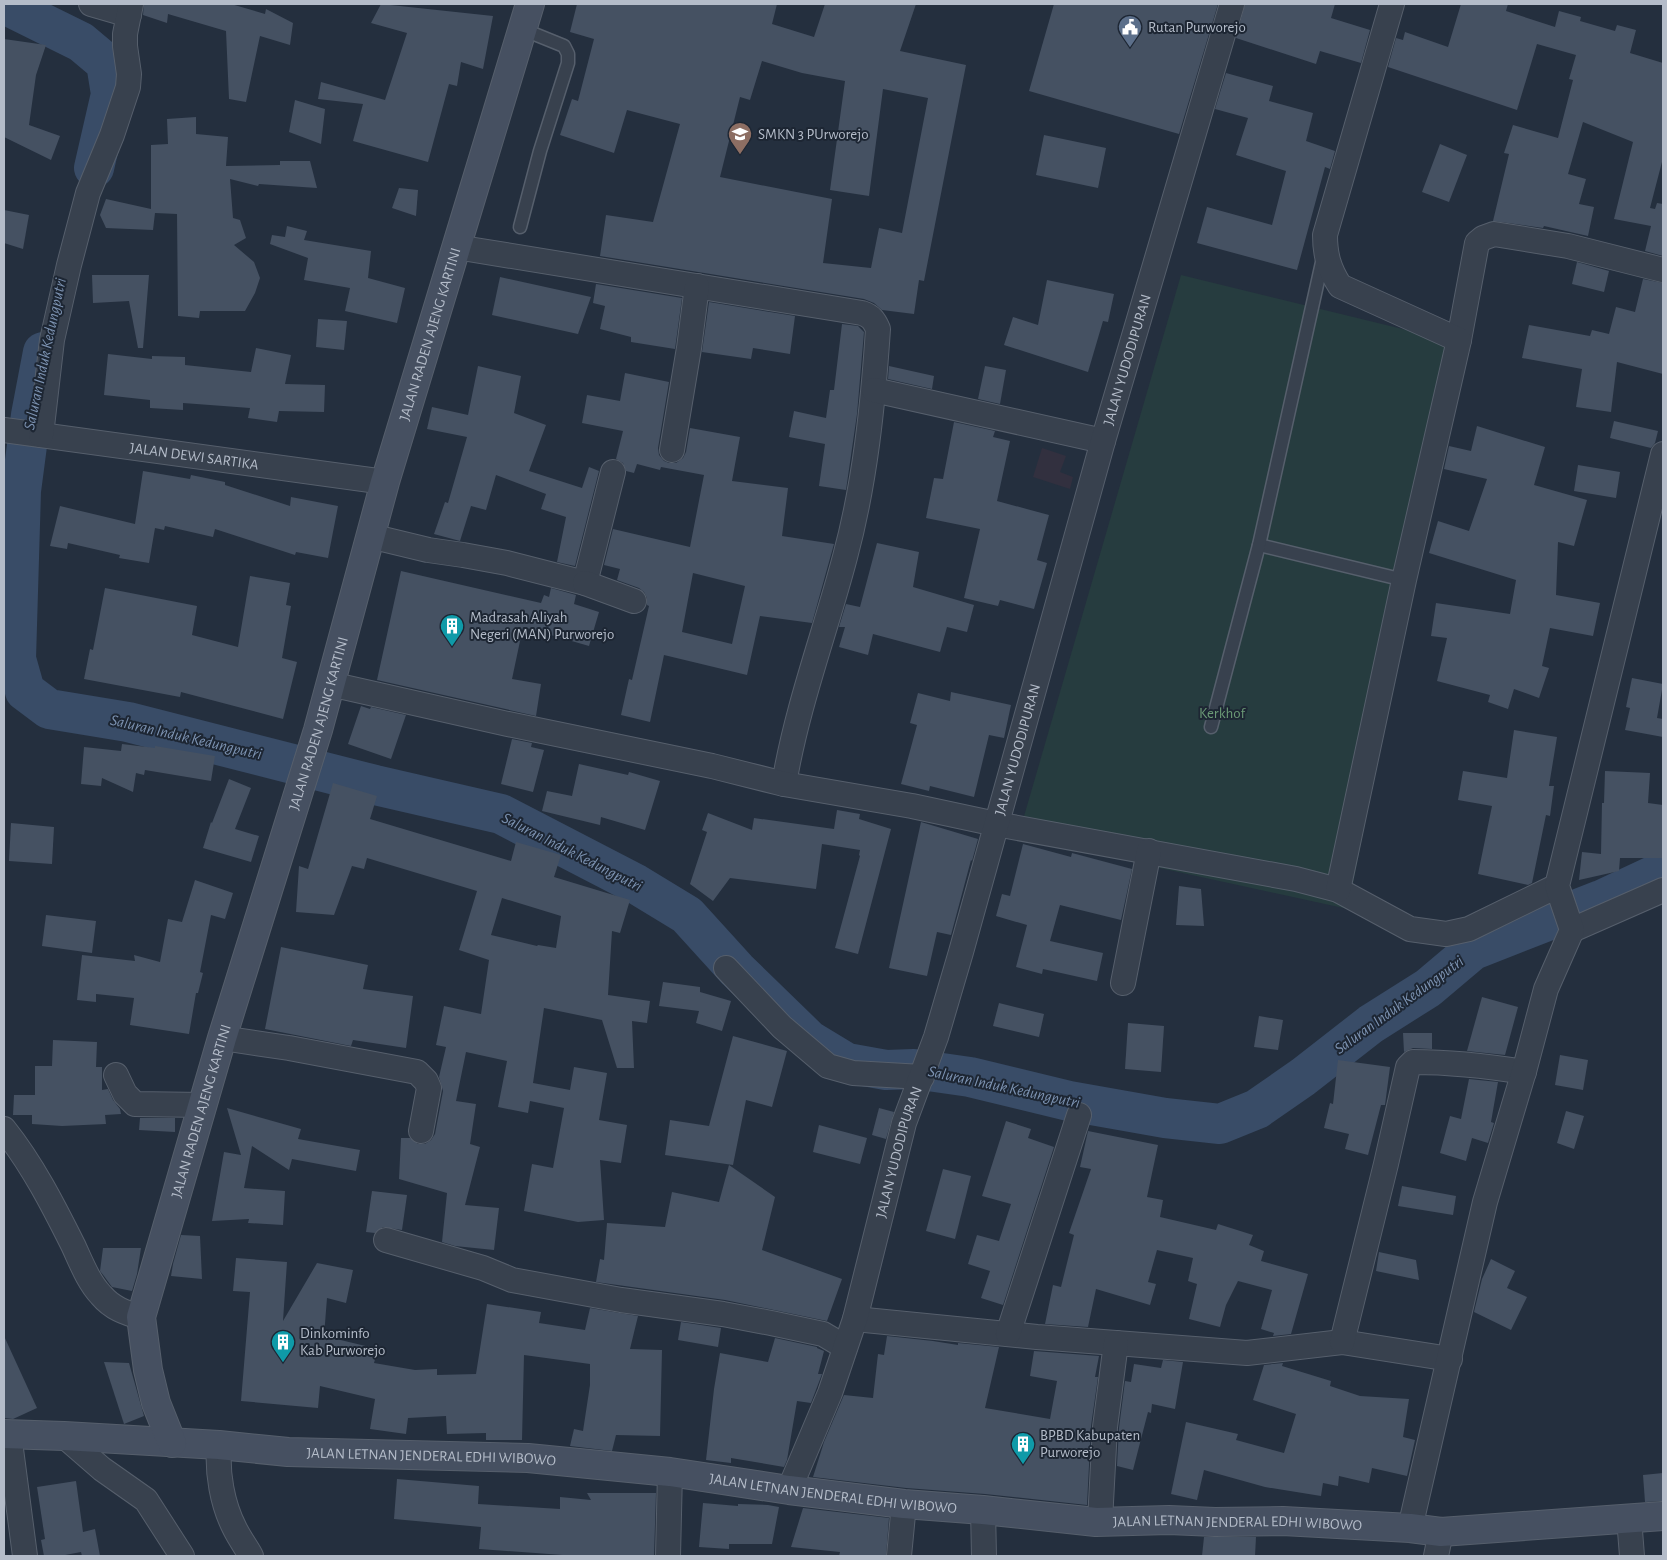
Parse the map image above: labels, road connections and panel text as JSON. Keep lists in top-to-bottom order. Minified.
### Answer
{"streets":{"street":["JALAN RADEN AJENG KARTINI","JALAN YUDODIPURAN","JALAN DEWI SARTIKA","JALAN LETNAN JENDERAL EDHI WIBOWO"]},"crossings":[["JALAN RADEN AJENG KARTINI","JALAN DEWI SARTIKA"],["JALAN RADEN AJENG KARTINI","JALAN LETNAN JENDERAL EDHI WIBOWO"],["JALAN YUDODIPURAN","JALAN LETNAN JENDERAL EDHI WIBOWO"]],"water":["Saluran Induk Kedungputri"],"parks":["Kerkhof"],"places":{"public building":["Rutan Purworejo"],"school or university":["SMKN 3 PUrworejo"],"building":["Madrasah Aliyah Negeri (MAN) Purworejo","Dinkominfo Kab Purworejo","BPBD Kabupaten Purworejo"]}}
